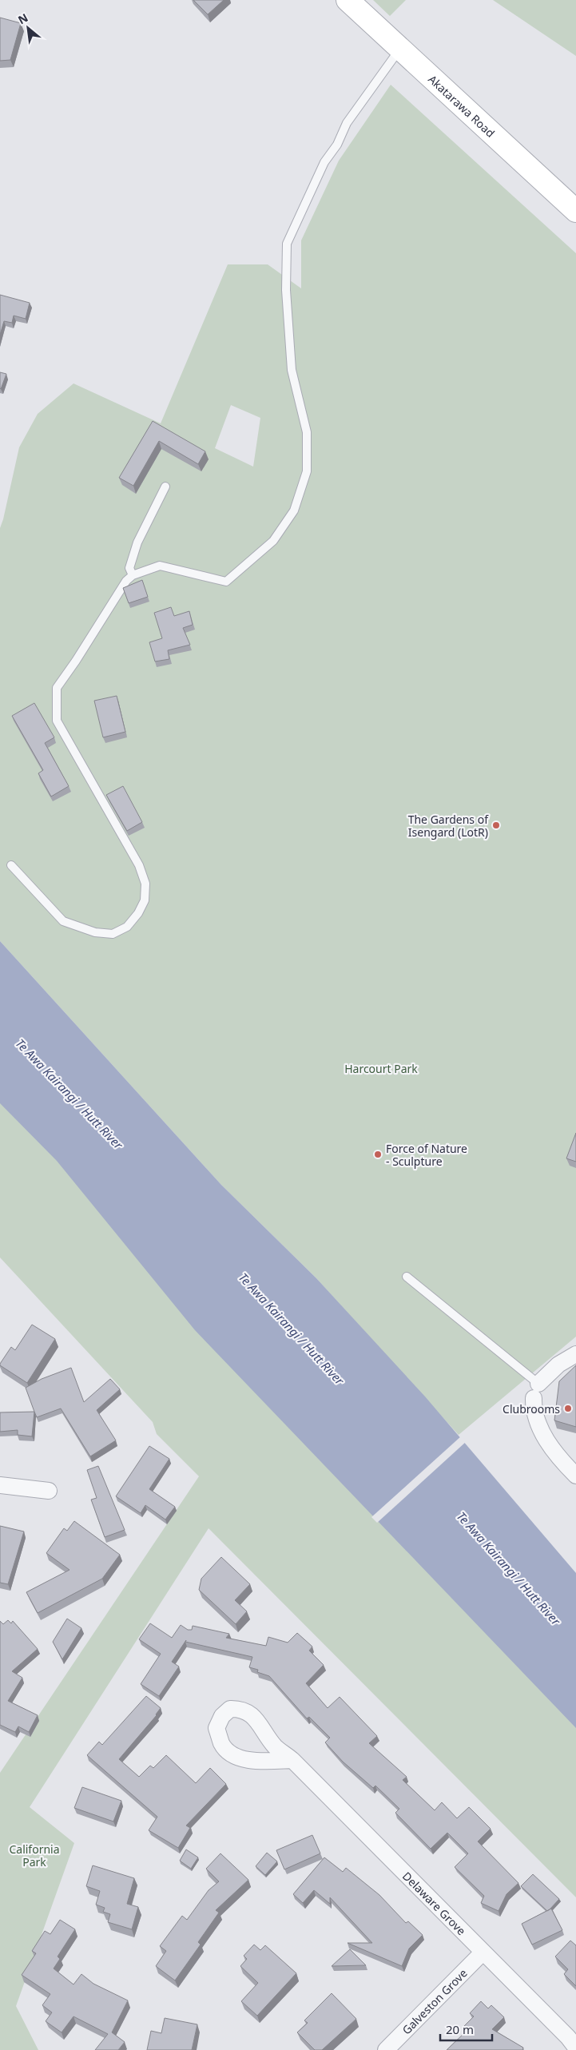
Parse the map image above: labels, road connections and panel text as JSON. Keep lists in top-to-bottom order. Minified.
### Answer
{"streets":{"street":["Akatarawa Road","Delaware Grove","Galveston Grove"]},"crossings":[["Delaware Grove","Galveston Grove"]],"water":["Te Awa Kairangi / Hutt River"],"parks":["Harcourt Park","California Park"],"places":["The Gardens of Isengard (LotR)","Force of Nature - Sculpture","Clubrooms"],"scale_bar":"20 m","north":"top left"}
